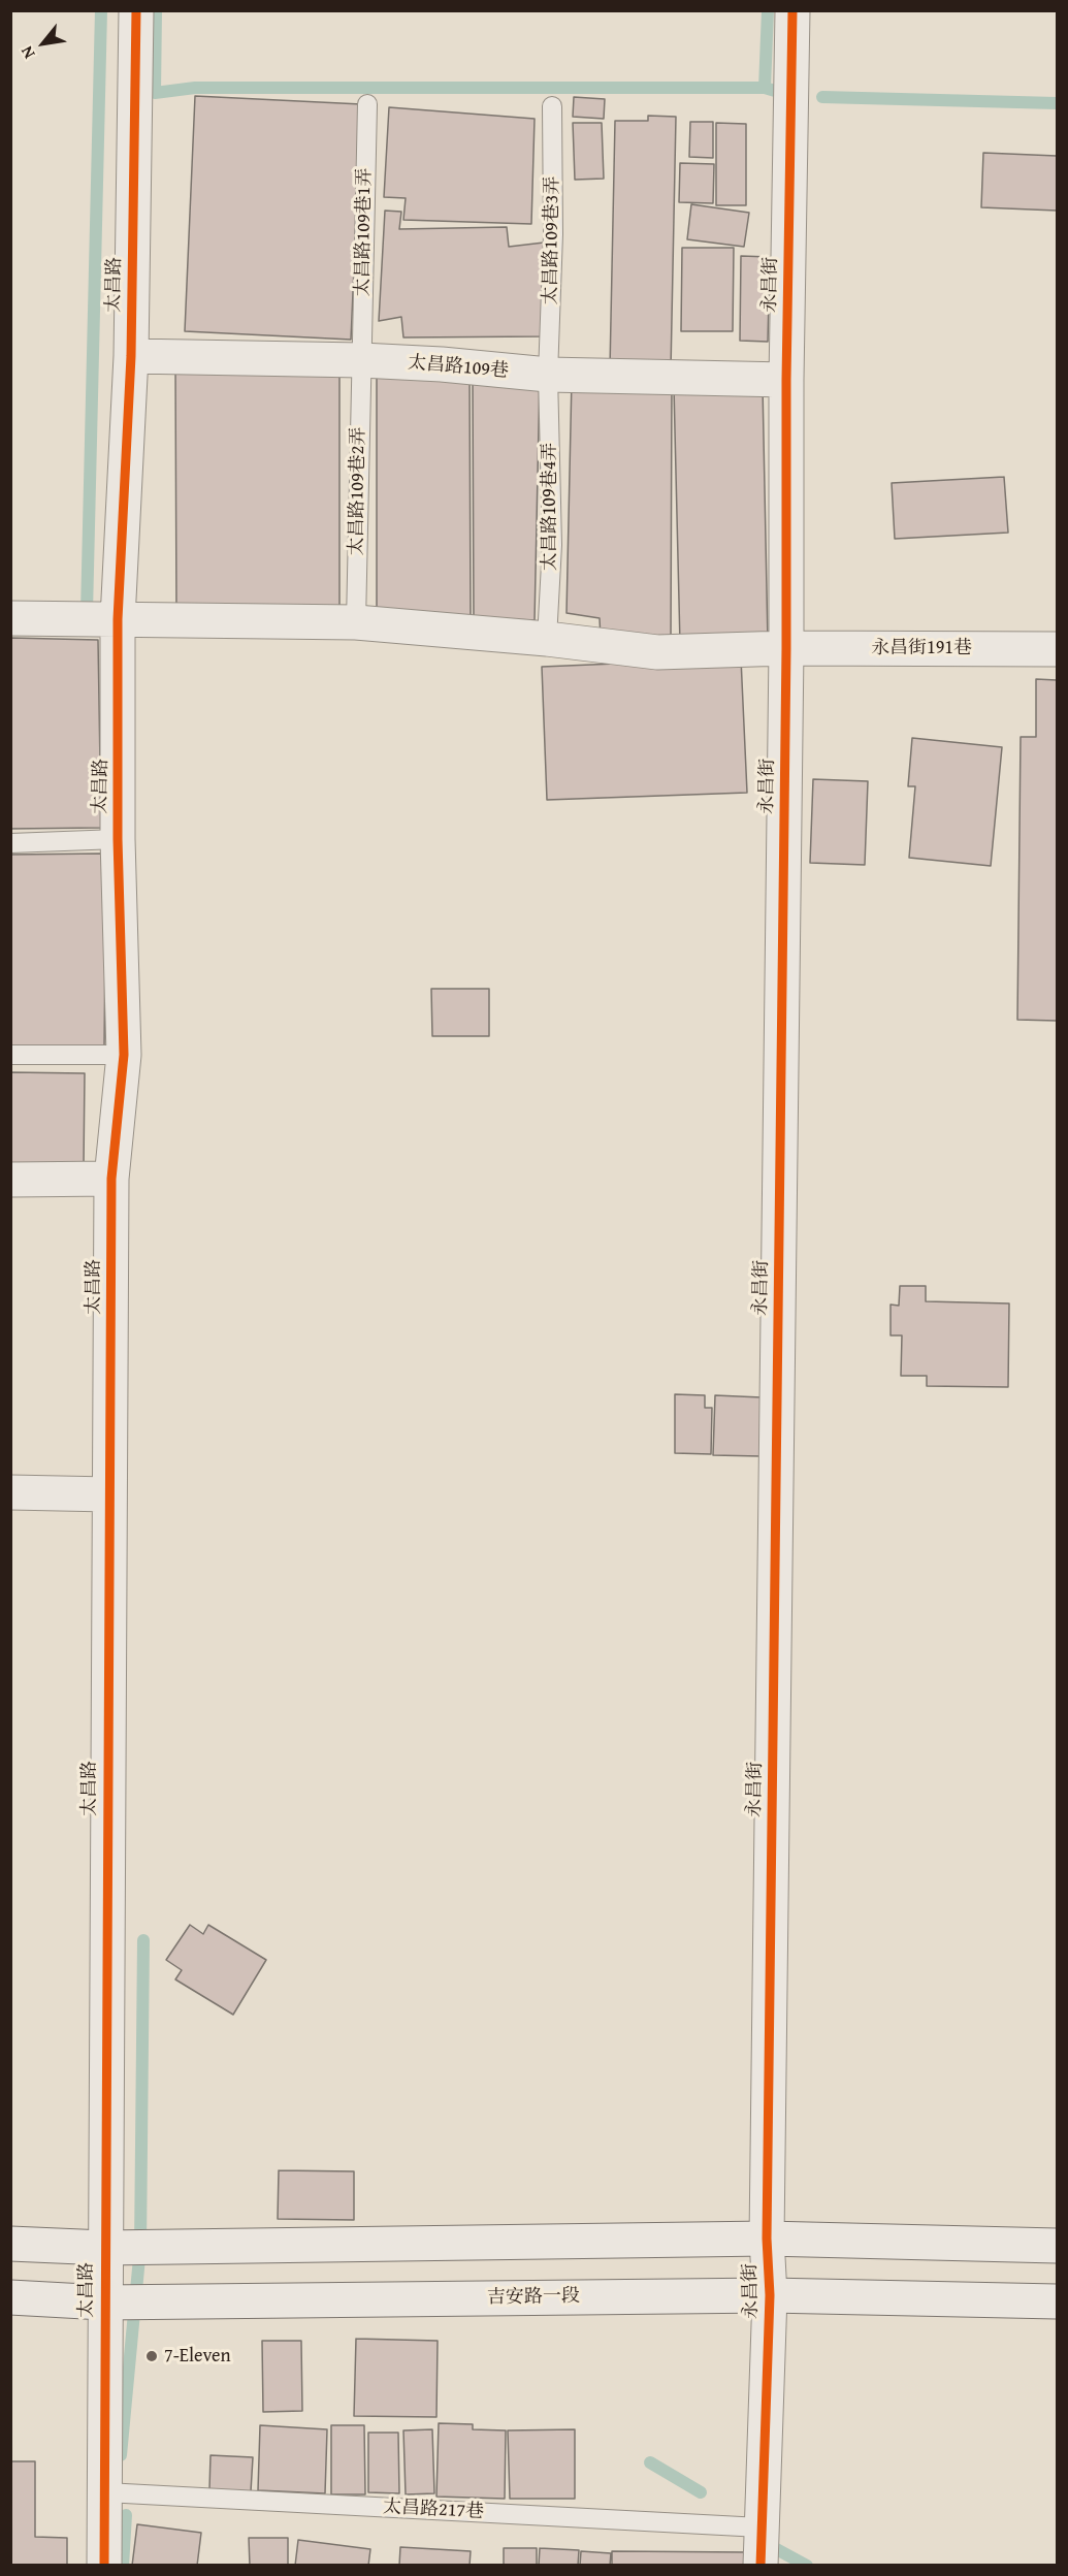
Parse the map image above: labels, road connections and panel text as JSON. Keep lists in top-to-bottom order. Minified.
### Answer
{"streets":{"street":["太昌路","永昌街","太昌路109巷","永昌街191巷","吉安路一段"],"lane":["太昌路109巷1弄","太昌路109巷3弄","太昌路109巷2弄","太昌路109巷4弄","太昌路217巷"]},"crossings":[["太昌路109巷1弄","太昌路109巷"],["太昌路109巷1弄","太昌路109巷2弄"],["太昌路109巷3弄","太昌路109巷"],["太昌路109巷3弄","太昌路109巷4弄"],["太昌路","太昌路109巷"],["太昌路","永昌街191巷"],["太昌路","吉安路一段"],["太昌路","太昌路217巷"],["永昌街","太昌路109巷"],["永昌街","永昌街191巷"],["永昌街","吉安路一段"],["永昌街","太昌路217巷"],["太昌路109巷","太昌路109巷2弄"],["太昌路109巷","太昌路109巷4弄"],["太昌路109巷2弄","永昌街191巷"],["太昌路109巷4弄","永昌街191巷"]],"places":["7-Eleven"],"north":"bottom left"}
